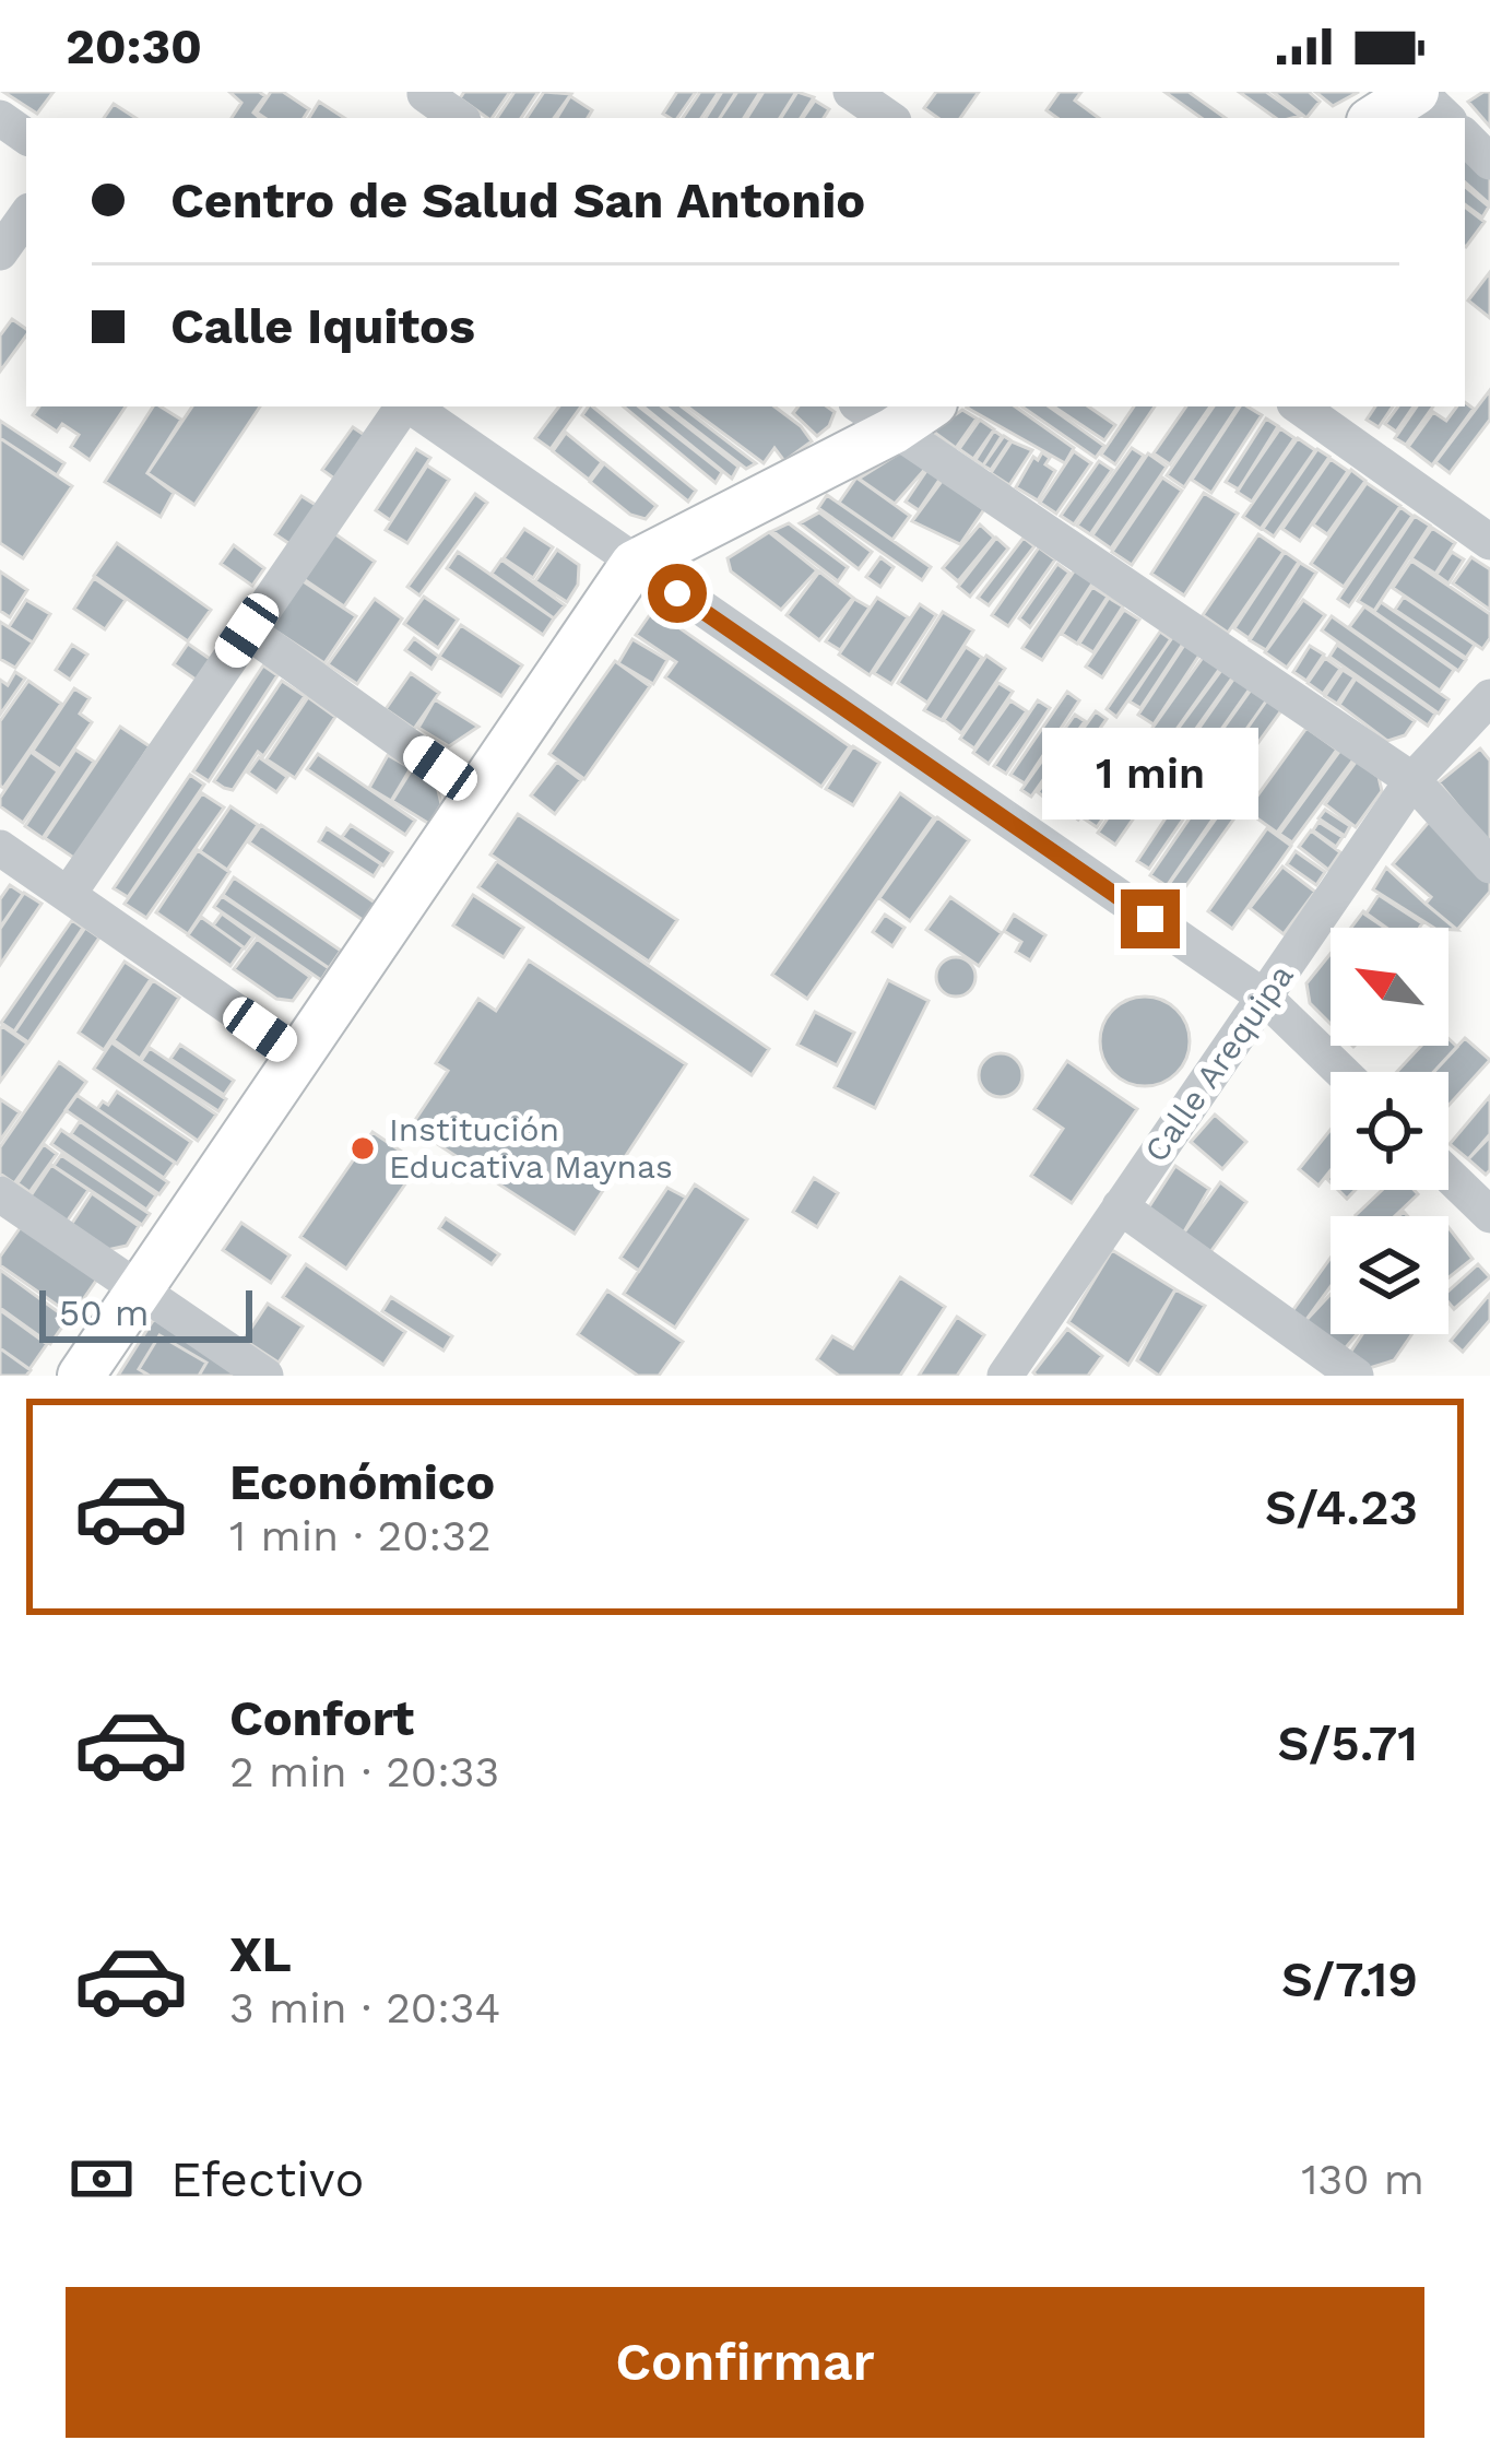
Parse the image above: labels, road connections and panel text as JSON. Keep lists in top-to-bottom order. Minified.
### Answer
{"streets":{"street":["Calle Arequipa"]},"places":["Institución Educativa Maynas"],"scale_bar":"50 m","north":"top left","page":{"status":"20:30","banner":["Centro de Salud San Antonio","Calle Iquitos"],"bubble":"1 min","scale":"50 m","list":[{"name":"Económico","note":"1 min · 20:32","value":"S/4.23"},{"name":"Confort","note":"2 min · 20:33","value":"S/5.71"},{"name":"XL","note":"3 min · 20:34","value":"S/7.19"}],"pay":["Efectivo","130 m"],"buttons":"Confirmar"}}
